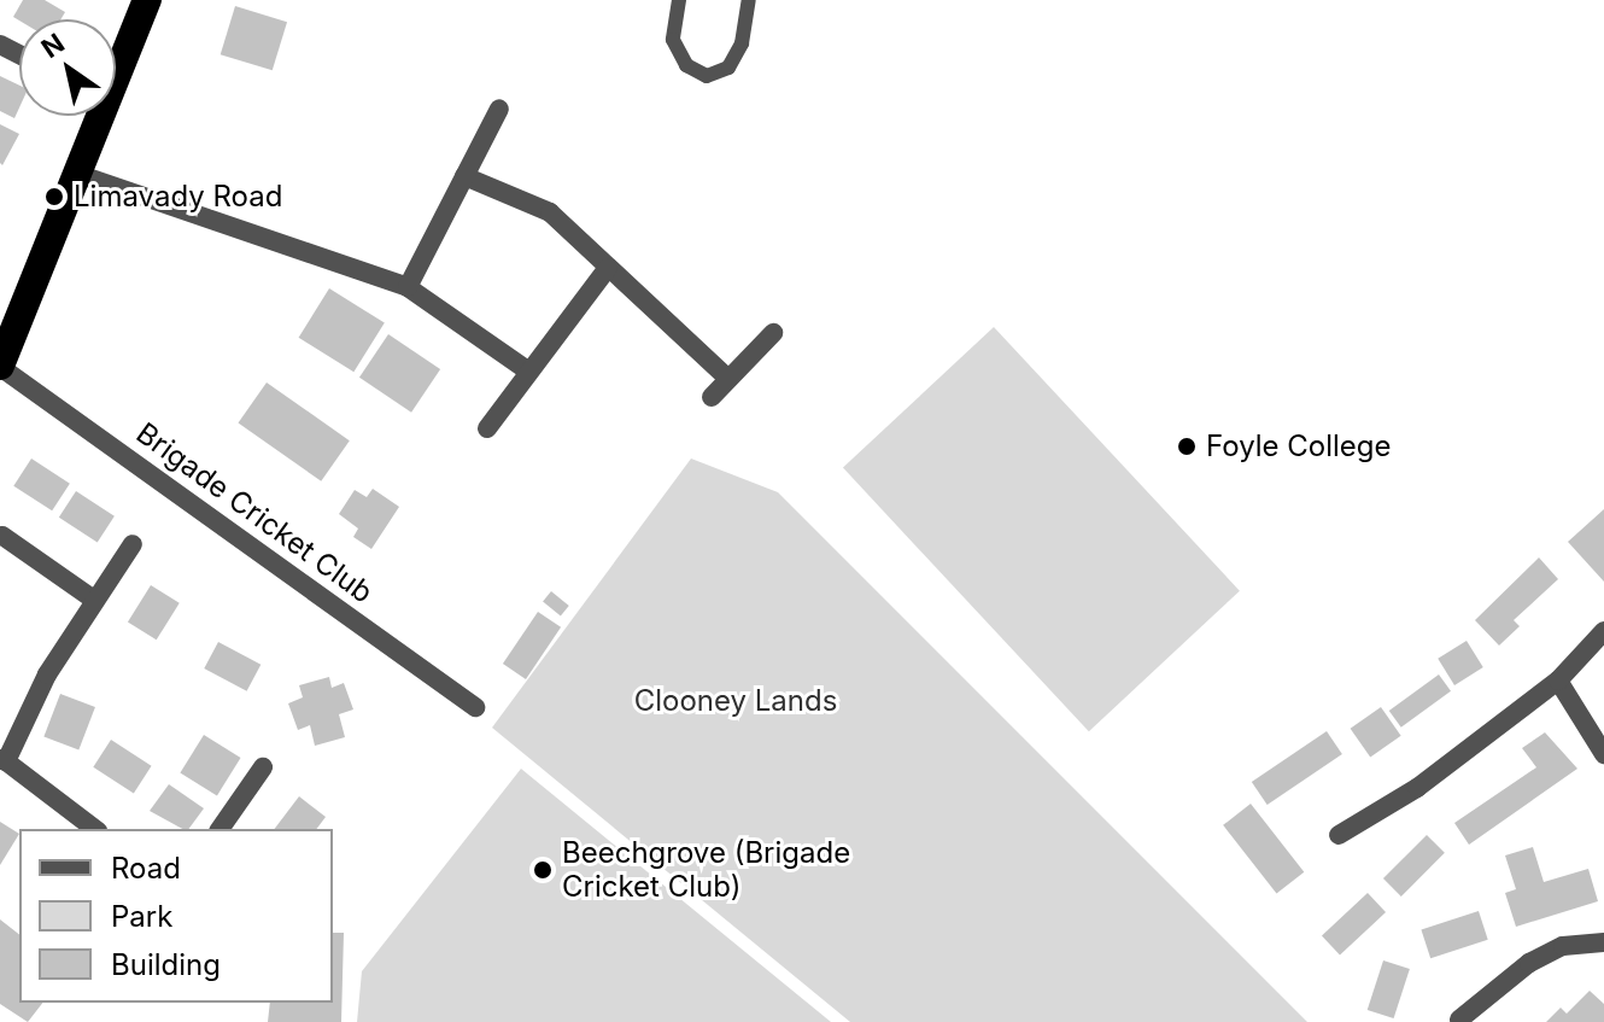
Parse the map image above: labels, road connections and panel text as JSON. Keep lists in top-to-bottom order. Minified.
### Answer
{"streets":{"street":["Brigade Cricket Club"]},"parks":["Clooney Lands"],"places":["Limavady Road","Foyle College","Beechgrove (Brigade Cricket Club)"],"legend":["Road","Park","Building"],"north":"top left"}
